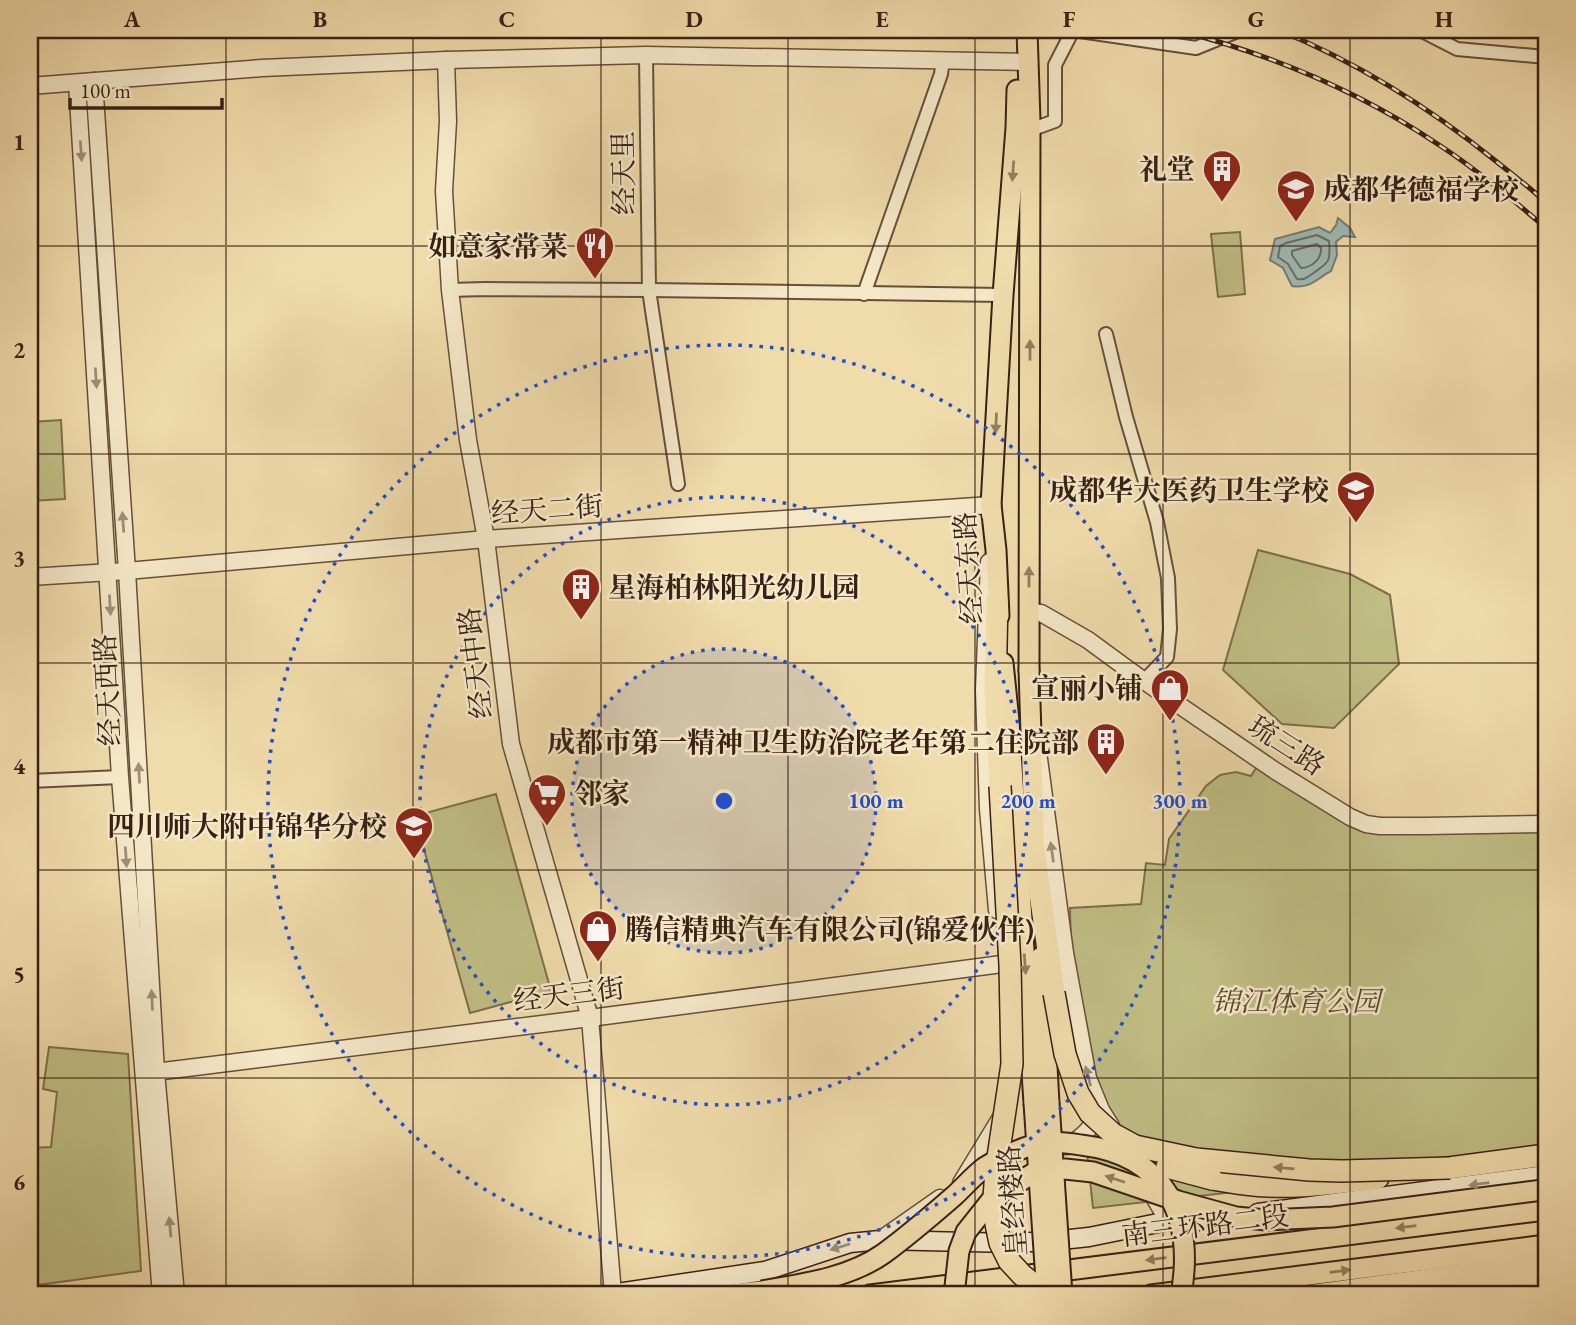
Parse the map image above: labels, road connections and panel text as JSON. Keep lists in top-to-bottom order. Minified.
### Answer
{"streets":{"main road":["经天东路","皇经楼路","南三环路二段"],"street":["经天里","经天二街","经天中路","经天西路","琉三路","经天三街"]},"crossings":[["经天二街","经天东路"],["经天二街","经天中路"],["经天二街","经天西路"],["经天东路","琉三路"],["经天东路","皇经楼路"],["经天中路","经天三街"],["经天西路","经天三街"]],"parks":["锦江体育公园"],"places":{"building":["礼堂","星海柏林阳光幼儿园","成都市第一精神卫生防治院老年第二住院部"],"school or university":["成都华德福学校","成都华大医药卫生学校","四川师大附中锦华分校"],"restaurant":["如意家常菜"],"shop":["宣丽小铺","腾信精典汽车有限公司(锦爱伙伴)"],"supermarket":["邻家"]},"scale_bar":"100 m","grid":{"columns":["A","B","C","D","E","F","G","H"],"rows":["1","2","3","4","5","6"]},"rings":["100 m","200 m","300 m"]}
